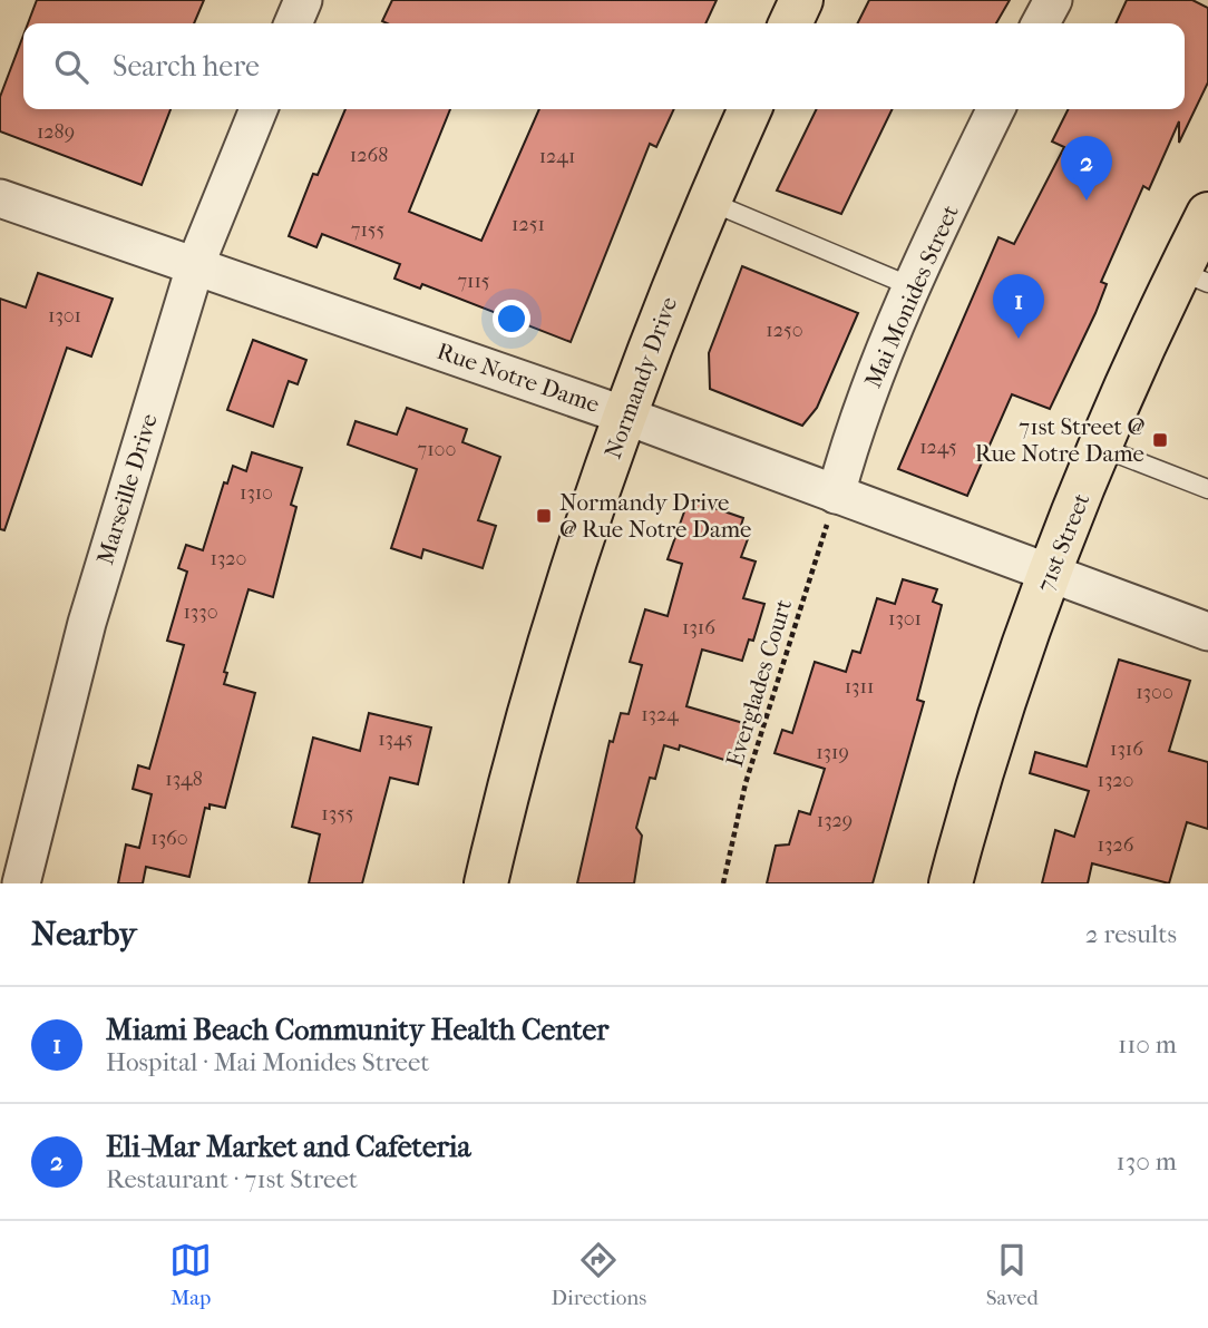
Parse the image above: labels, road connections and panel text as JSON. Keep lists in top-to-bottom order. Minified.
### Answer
{"streets":{"main road":["Normandy Drive","71st Street"],"street":["Mai Monides Street","Rue Notre Dame","Marseille Drive"],"path":["Everglades Court"]},"crossings":[["Mai Monides Street","Rue Notre Dame"],["Mai Monides Street","Everglades Court"],["Rue Notre Dame","Normandy Drive"],["Rue Notre Dame","Marseille Drive"],["Rue Notre Dame","71st Street"],["Rue Notre Dame","Everglades Court"]],"places":{"transit":["71st Street @ Rue Notre Dame","Normandy Drive @ Rue Notre Dame"]},"house_numbers":["1289","1268","1241","1251","7155","7115","1301","1250","1245","7100","1310","1320","1330","1301","1316","1311","1300","1324","1345","1316","1319","1348","1320","1355","1329","1360","1326"],"page":{"search":"Search here","pins":["2","1"],"heading":["Nearby","2 results"],"list":[{"mark":"1","name":"Miami Beach Community Health Center","note":"Hospital · Mai Monides Street","value":"110 m"},{"mark":"2","name":"Eli-Mar Market and Cafeteria","note":"Restaurant · 71st Street","value":"130 m"}],"nav":["Map","Directions","Saved"]}}
